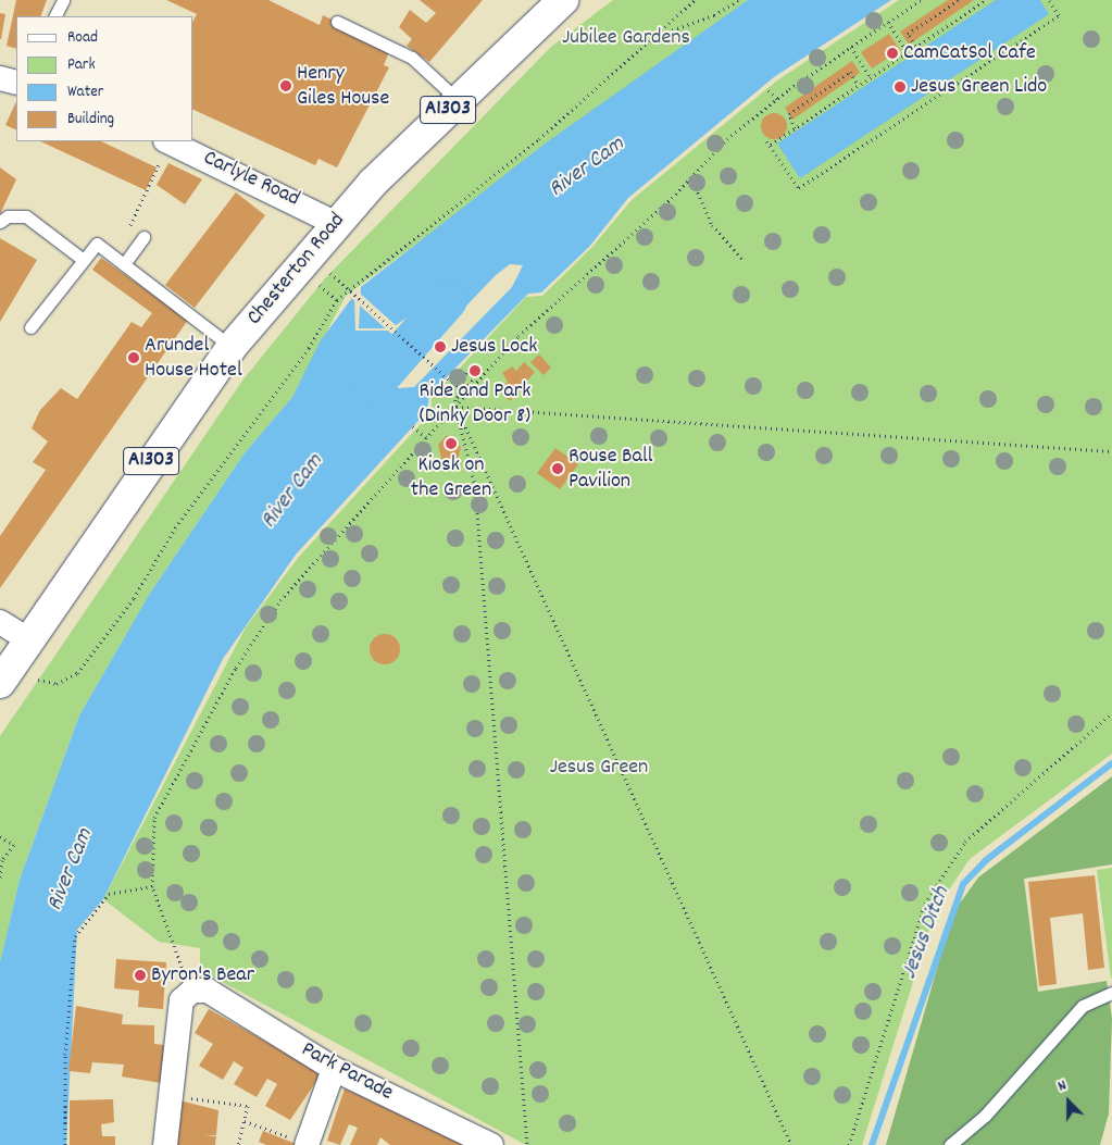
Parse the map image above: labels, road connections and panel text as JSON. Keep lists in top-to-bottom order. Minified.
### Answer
{"streets":{"main road":["A1303","Chesterton Road"],"street":["Carlyle Road","Park Parade"]},"crossings":[["Carlyle Road","Chesterton Road"]],"water":["River Cam","Jesus Ditch"],"parks":["Jubilee Gardens","Jesus Green"],"places":["CamCatSol Cafe","Henry Giles House","Jesus Green Lido","Jesus Lock","Arundel House Hotel","Ride and Park (Dinky Door 8)","Kiosk on the Green","Rouse Ball Pavilion","Byron's Bear"],"legend":["Road","Park","Water","Building"],"north":"top"}
